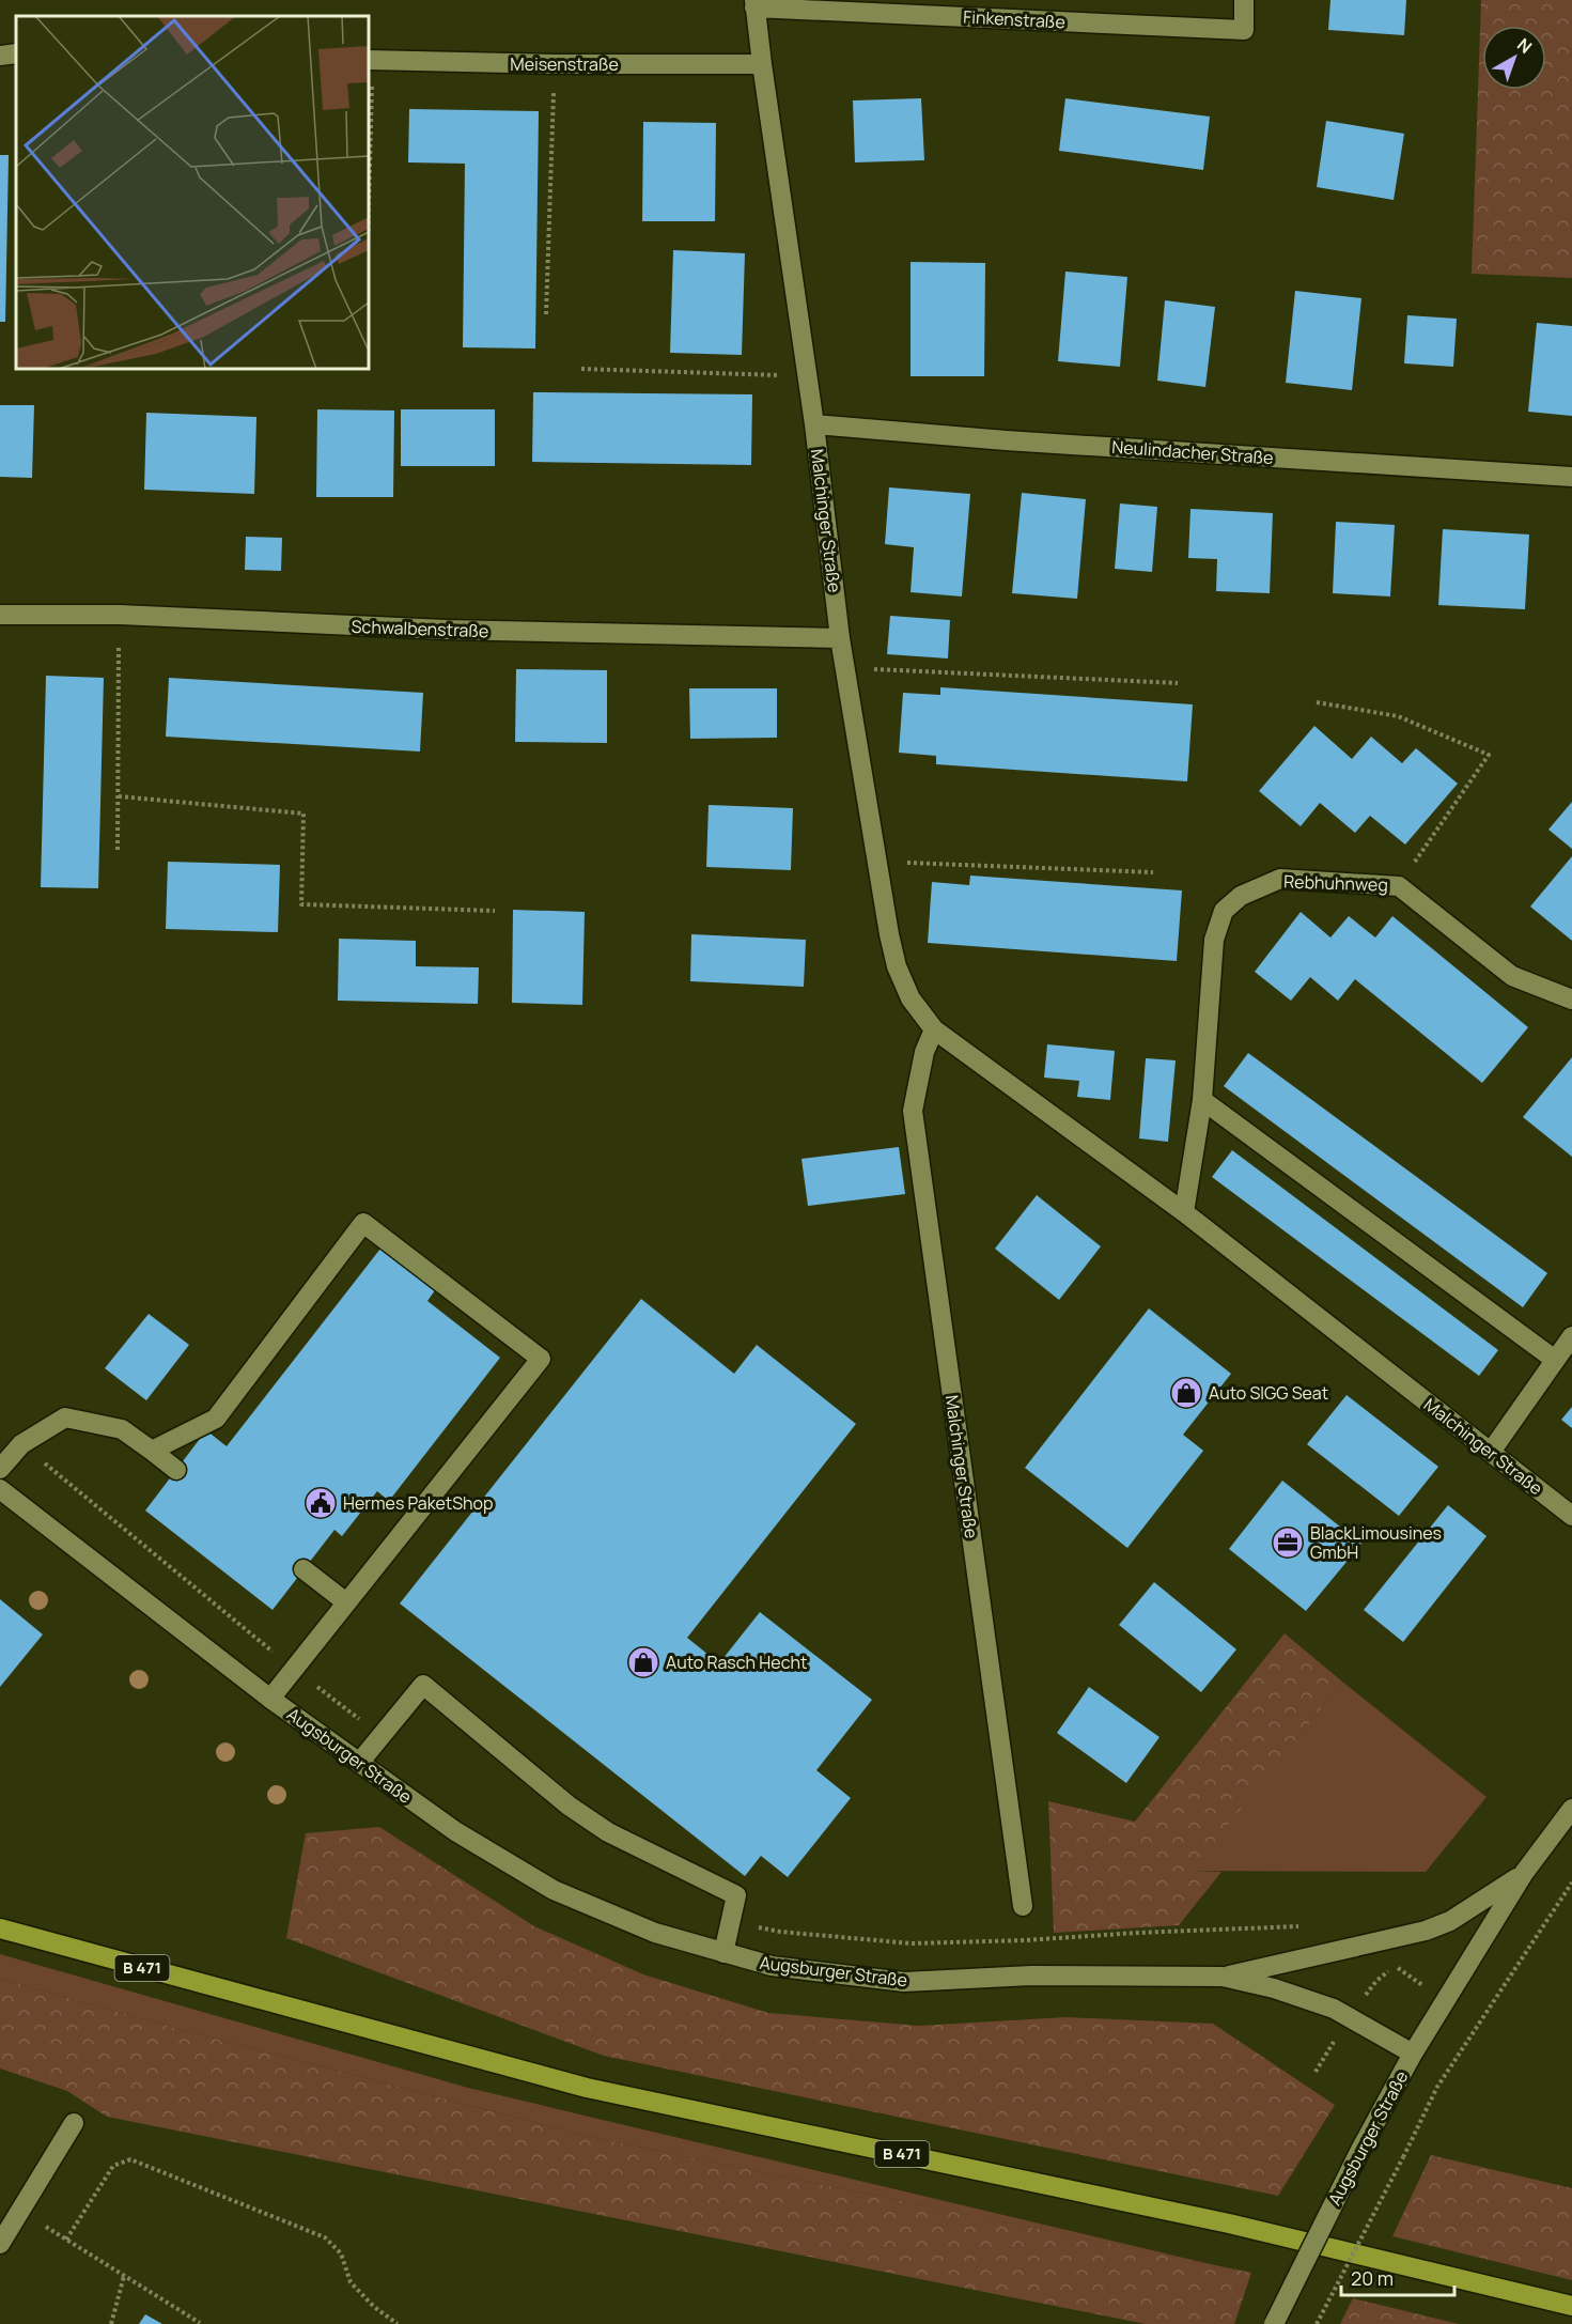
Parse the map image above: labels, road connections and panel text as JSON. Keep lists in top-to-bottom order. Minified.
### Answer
{"streets":{"highway":["B 471"],"street":["Finkenstraße","Meisenstraße","Neulindacher Straße","Malchinger Straße","Schwalbenstraße","Rebhuhnweg","Augsburger Straße"]},"crossings":[["Finkenstraße","Malchinger Straße"],["Meisenstraße","Malchinger Straße"],["Neulindacher Straße","Malchinger Straße"],["Malchinger Straße","Schwalbenstraße"],["Malchinger Straße","Rebhuhnweg"]],"places":{"shop":["Auto SIGG Seat","Auto Rasch Hecht"],"public building":["Hermes PaketShop"],"office":["BlackLimousines GmbH"]},"scale_bar":"20 m","north":"top right"}
